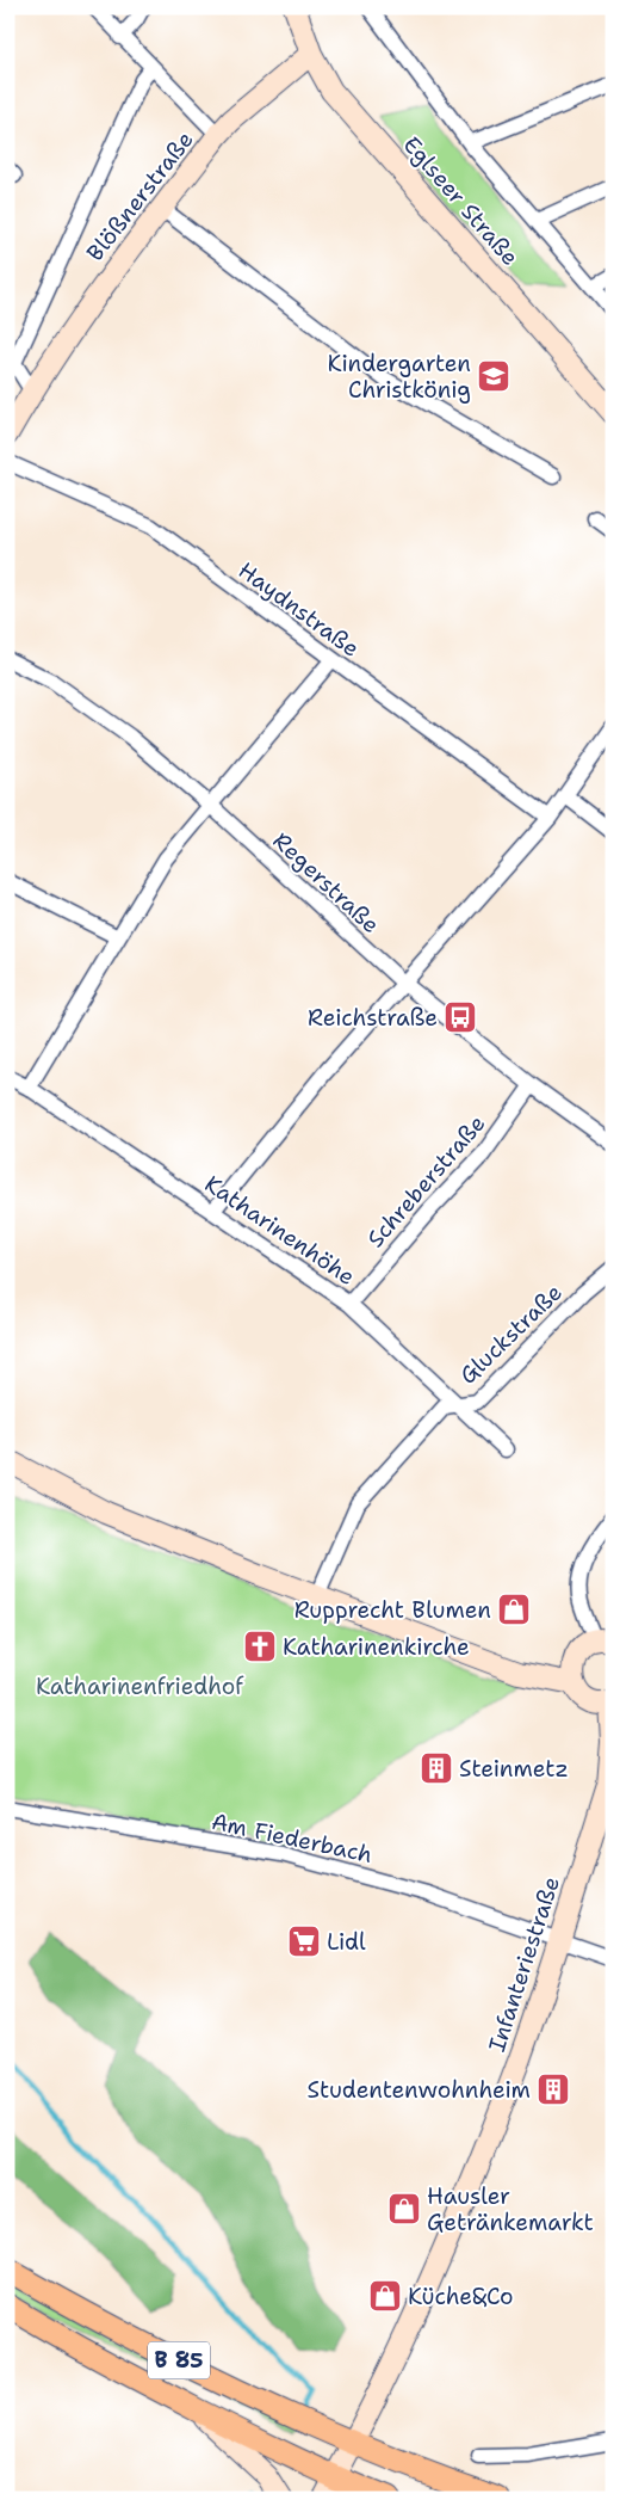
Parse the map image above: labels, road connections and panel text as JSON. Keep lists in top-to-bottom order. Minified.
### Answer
{"streets":{"main road":["B 85"],"street":["Blößnerstraße","Eglseer Straße","Haydnstraße","Regerstraße","Schreberstraße","Katharinenhöhe","Gluckstraße","Am Fiederbach","Infanteriestraße"]},"crossings":[["Blößnerstraße","Eglseer Straße"],["Regerstraße","Schreberstraße"],["Schreberstraße","Katharinenhöhe"],["Katharinenhöhe","Gluckstraße"],["Am Fiederbach","Infanteriestraße"],["Infanteriestraße","B 85"]],"parks":["Katharinenfriedhof"],"places":{"school or university":["Kindergarten Christkönig"],"bus stop":["Reichstraße"],"shop":["Rupprecht Blumen","Hausler Getränkemarkt","Küche&Co"],"church":["Katharinenkirche"],"building":["Steinmetz","Studentenwohnheim"],"supermarket":["Lidl"]}}
